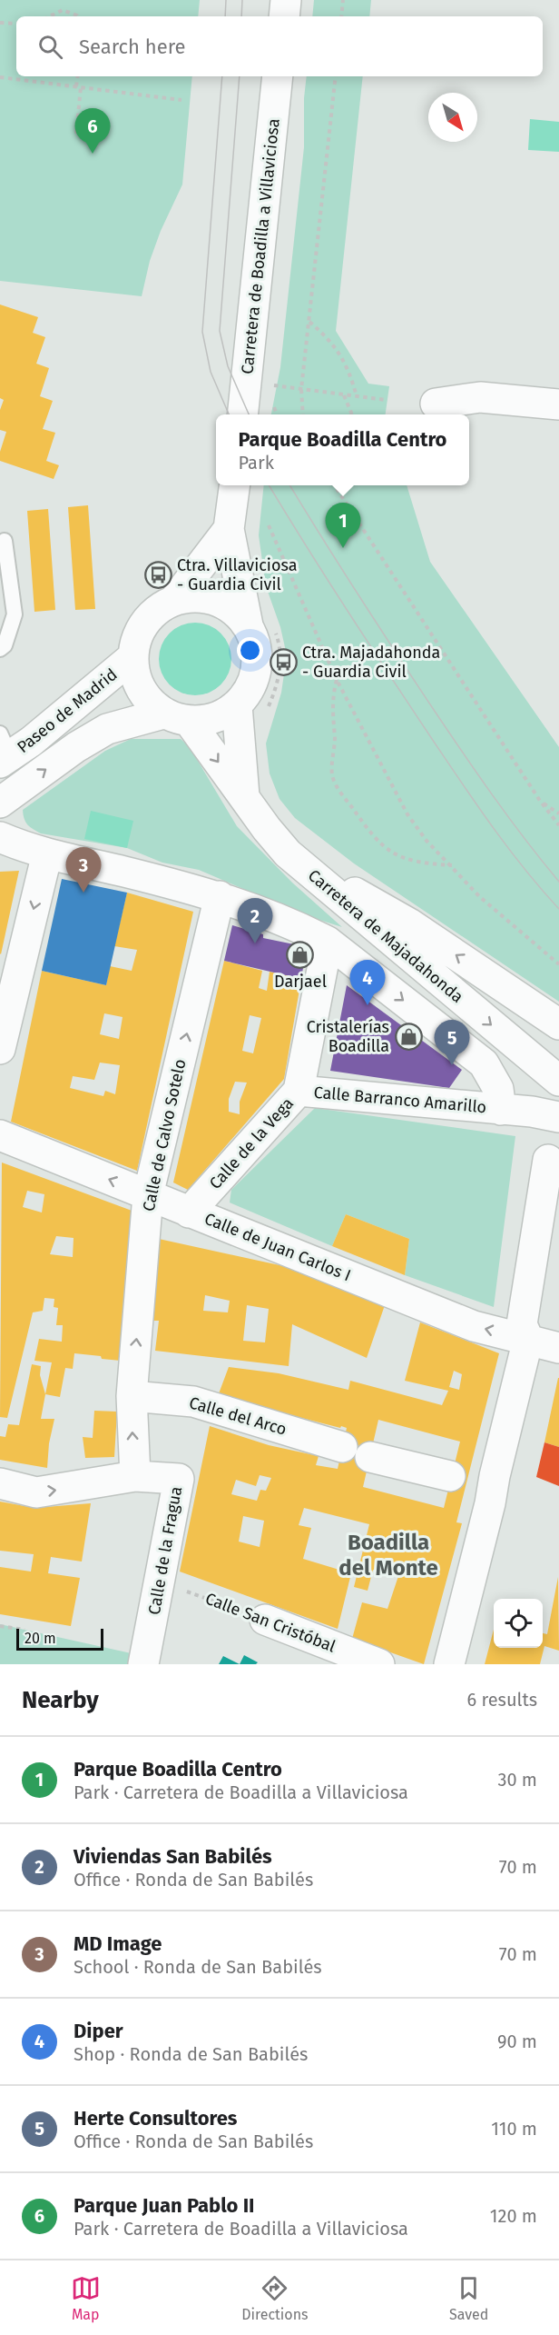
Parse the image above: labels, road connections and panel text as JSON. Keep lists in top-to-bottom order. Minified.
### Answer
{"streets":{"street":["Carretera de Boadilla a Villaviciosa","Paseo de Madrid","Carretera de Majadahonda","Calle Barranco Amarillo","Calle de Calvo Sotelo","Calle de la Vega","Calle de Juan Carlos I","Calle del Arco","Calle de la Fragua","Calle San Cristóbal"]},"crossings":[["Paseo de Madrid","Carretera de Majadahonda"],["Calle Barranco Amarillo","Calle de la Vega"],["Calle de Calvo Sotelo","Calle de Juan Carlos I"],["Calle de Calvo Sotelo","Calle del Arco"],["Calle de Calvo Sotelo","Calle de la Fragua"],["Calle de la Vega","Calle de Juan Carlos I"],["Calle de la Fragua","Calle San Cristóbal"]],"one_way":["Calle de Juan Carlos I"],"districts":["Boadilla del Monte"],"places":{"bus stop":["Ctra. Villaviciosa - Guardia Civil","Ctra. Majadahonda - Guardia Civil"],"shop":["Darjael","Cristalerías Boadilla"]},"scale_bar":"20 m","north":"bottom right","page":{"search":"Search here","pins":["6","1","3","2","4","5"],"popup":["Parque Boadilla Centro","Park"],"scale":"20 m","heading":["Nearby","6 results"],"list":[{"mark":"1","name":"Parque Boadilla Centro","note":"Park · Carretera de Boadilla a Villaviciosa","value":"30 m"},{"mark":"2","name":"Viviendas San Babilés","note":"Office · Ronda de San Babilés","value":"70 m"},{"mark":"3","name":"MD Image","note":"School · Ronda de San Babilés","value":"70 m"},{"mark":"4","name":"Diper","note":"Shop · Ronda de San Babilés","value":"90 m"},{"mark":"5","name":"Herte Consultores","note":"Office · Ronda de San Babilés","value":"110 m"},{"mark":"6","name":"Parque Juan Pablo II","note":"Park · Carretera de Boadilla a Villaviciosa","value":"120 m"}],"nav":["Map","Directions","Saved"]}}
